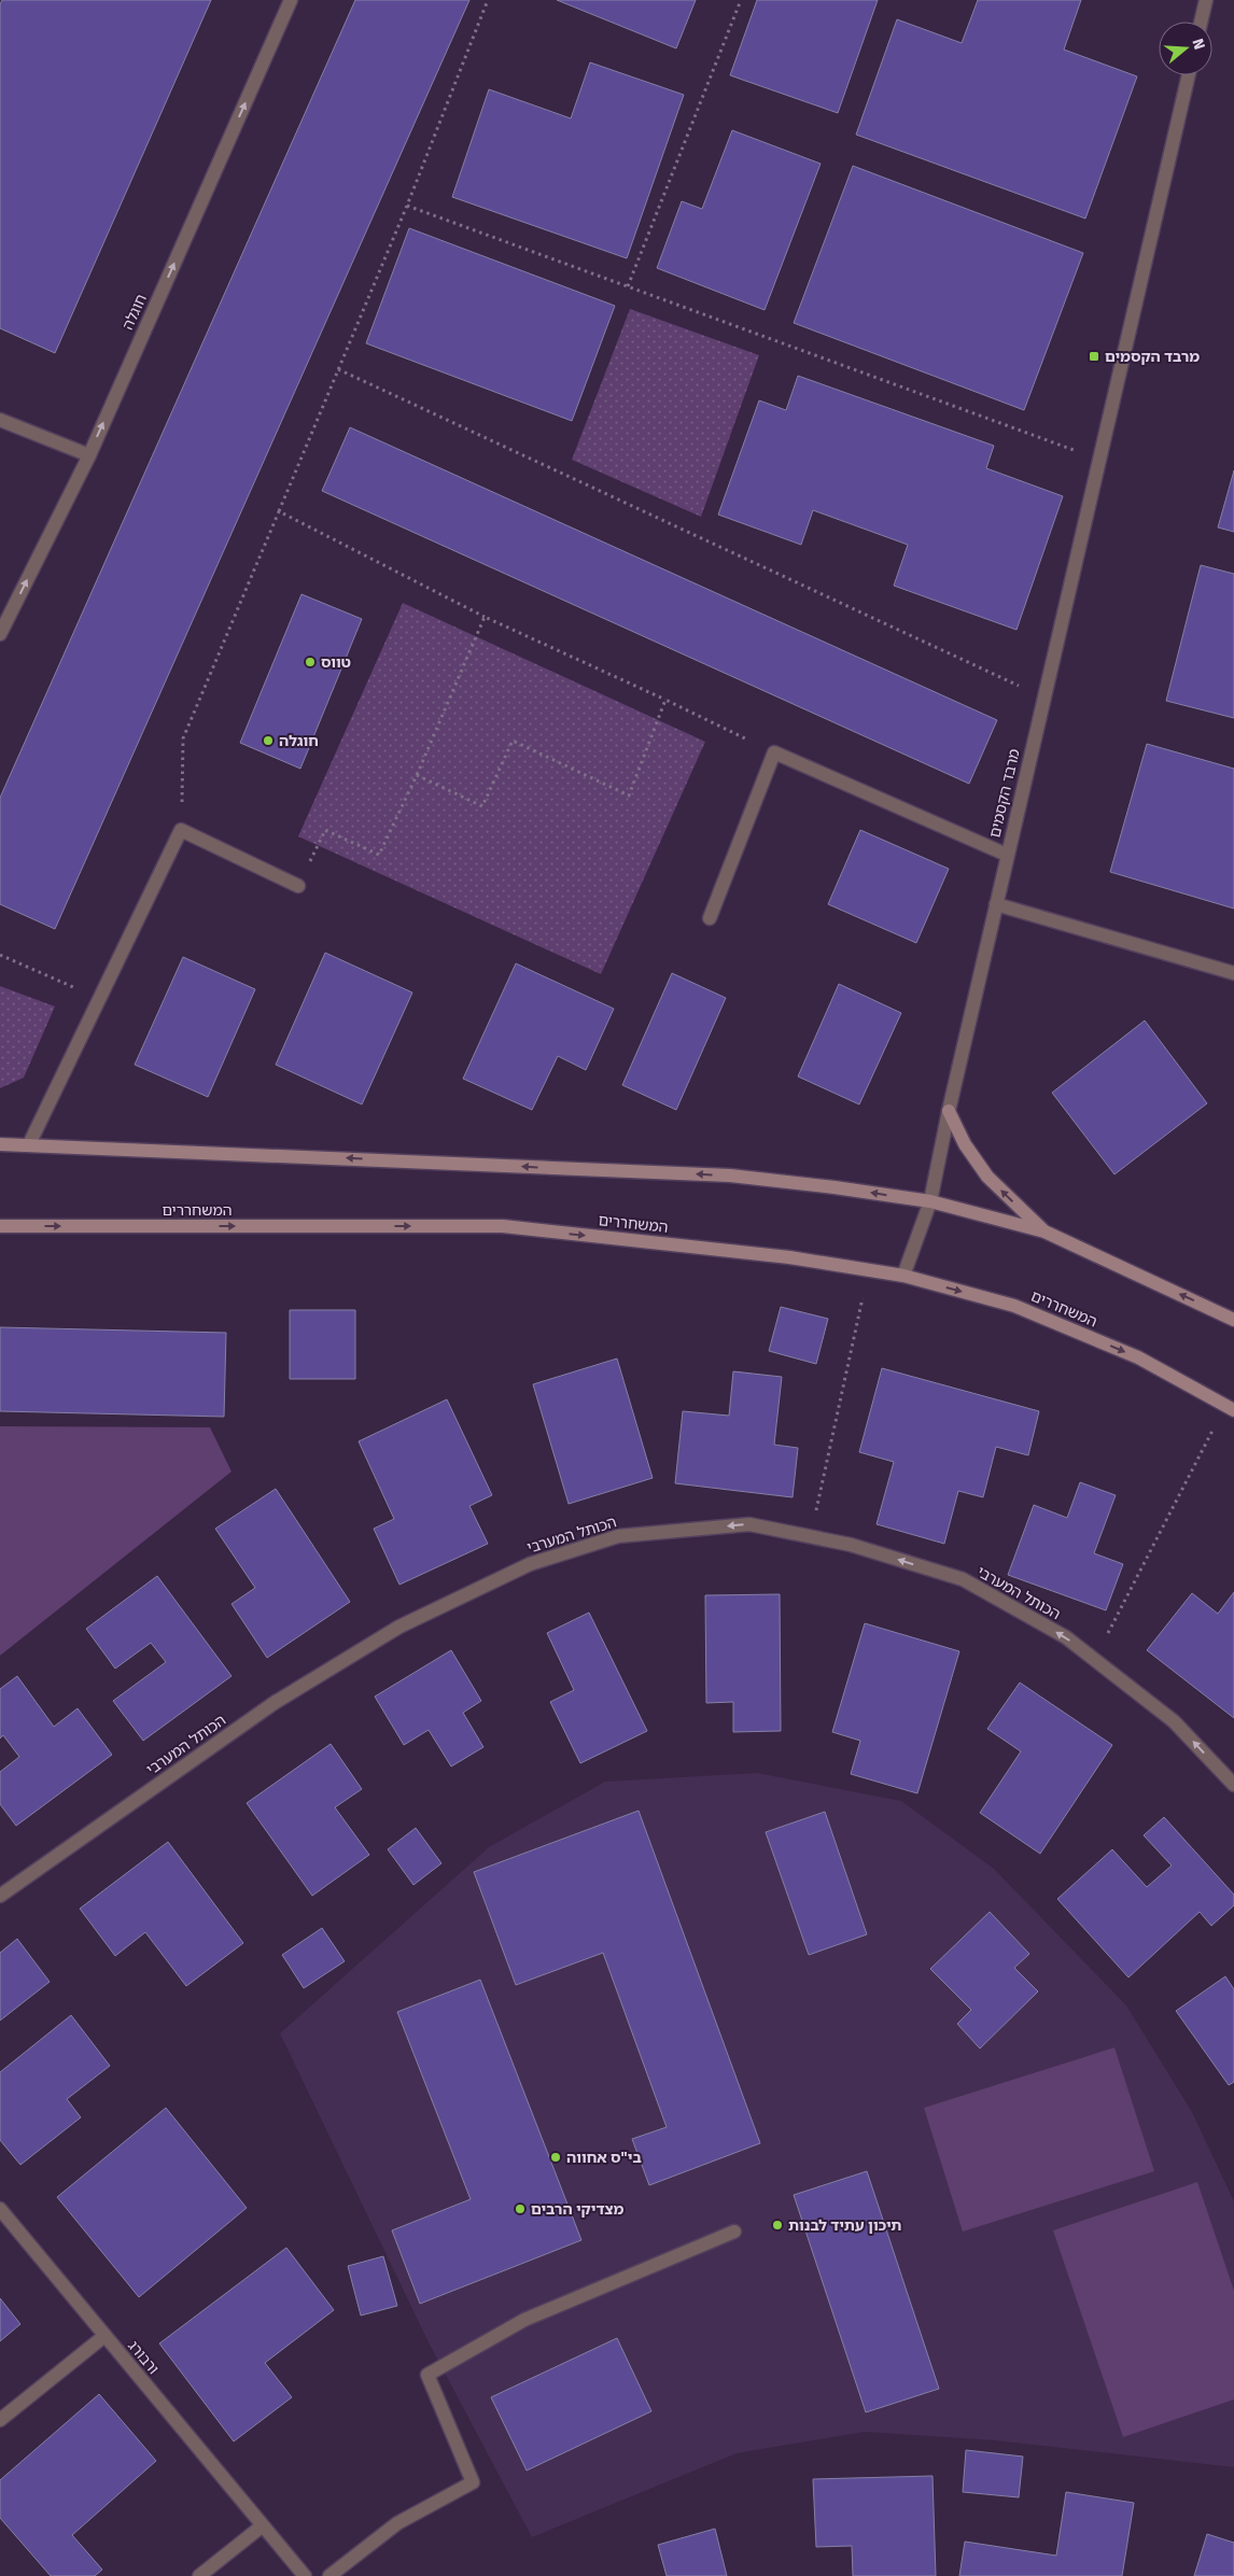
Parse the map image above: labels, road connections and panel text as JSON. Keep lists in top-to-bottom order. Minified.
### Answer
{"streets":{"main road":["המשחררים"],"street":["חוגלה","מרבד הקסמים","הכותל המערבי","ורבורג"]},"crossings":[["מרבד הקסמים","המשחררים"]],"one_way":["חוגלה","הכותל המערבי"],"places":{"transit":["מרבד הקסמים"],"other":["טווס","חוגלה","בי\"ס אחווה","מצדיקי הרבים","תיכון עתיד לבנות"]},"north":"right"}
